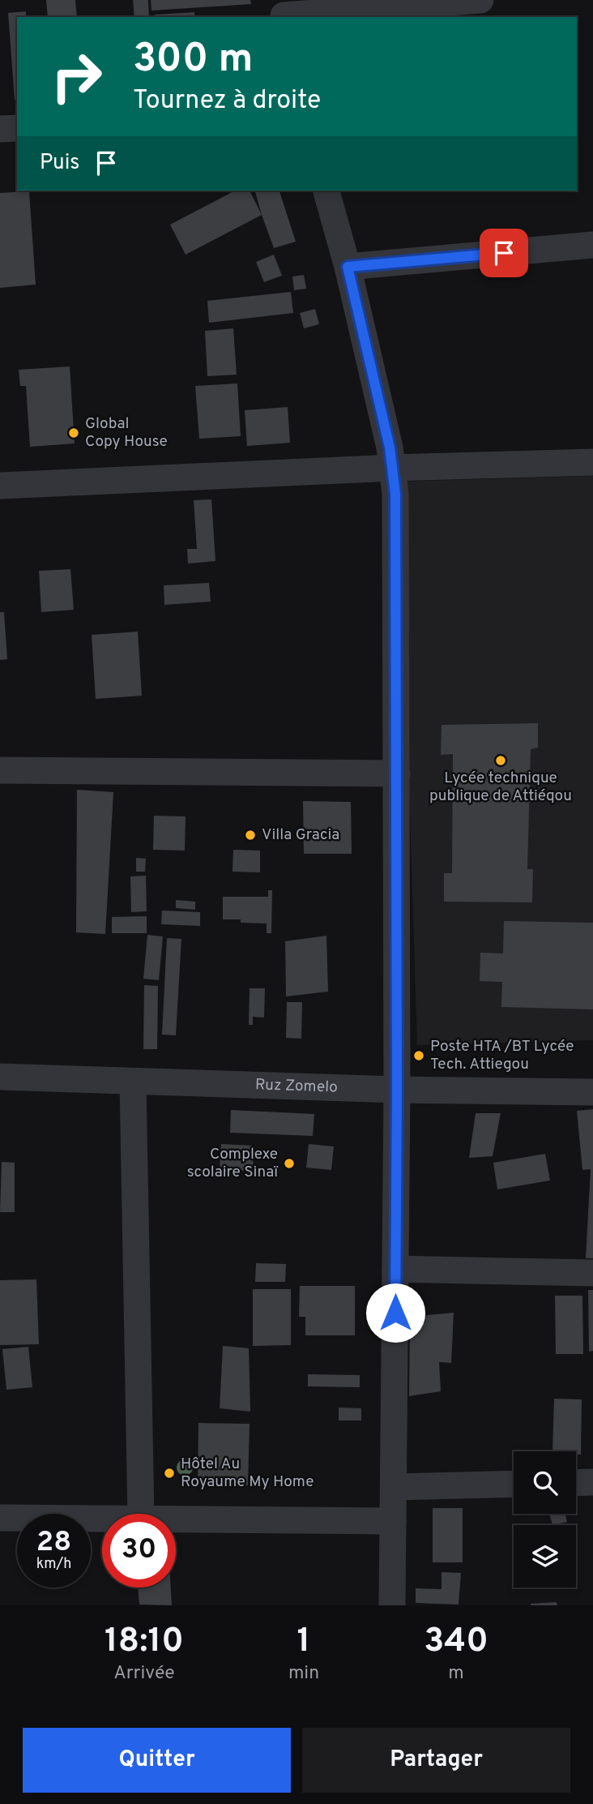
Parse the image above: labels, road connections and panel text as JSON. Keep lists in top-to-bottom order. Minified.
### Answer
{"streets":{"street":["Ruz Zomelo"]},"places":["Global Copy House","Lycée technique publique de Attiéqou","Villa Gracia","Poste HTA /BT Lycée Tech. Attiegou","Complexe scolaire Sinaï","Hôtel Au Royaume My Home"],"page":{"turn":["300 m","Tournez à droite"],"then":"Puis","speed":"28 km/h","limit":"30","eta":["18:10","Arrivée","1","min","340","m"],"buttons":["Quitter","Partager"]}}
